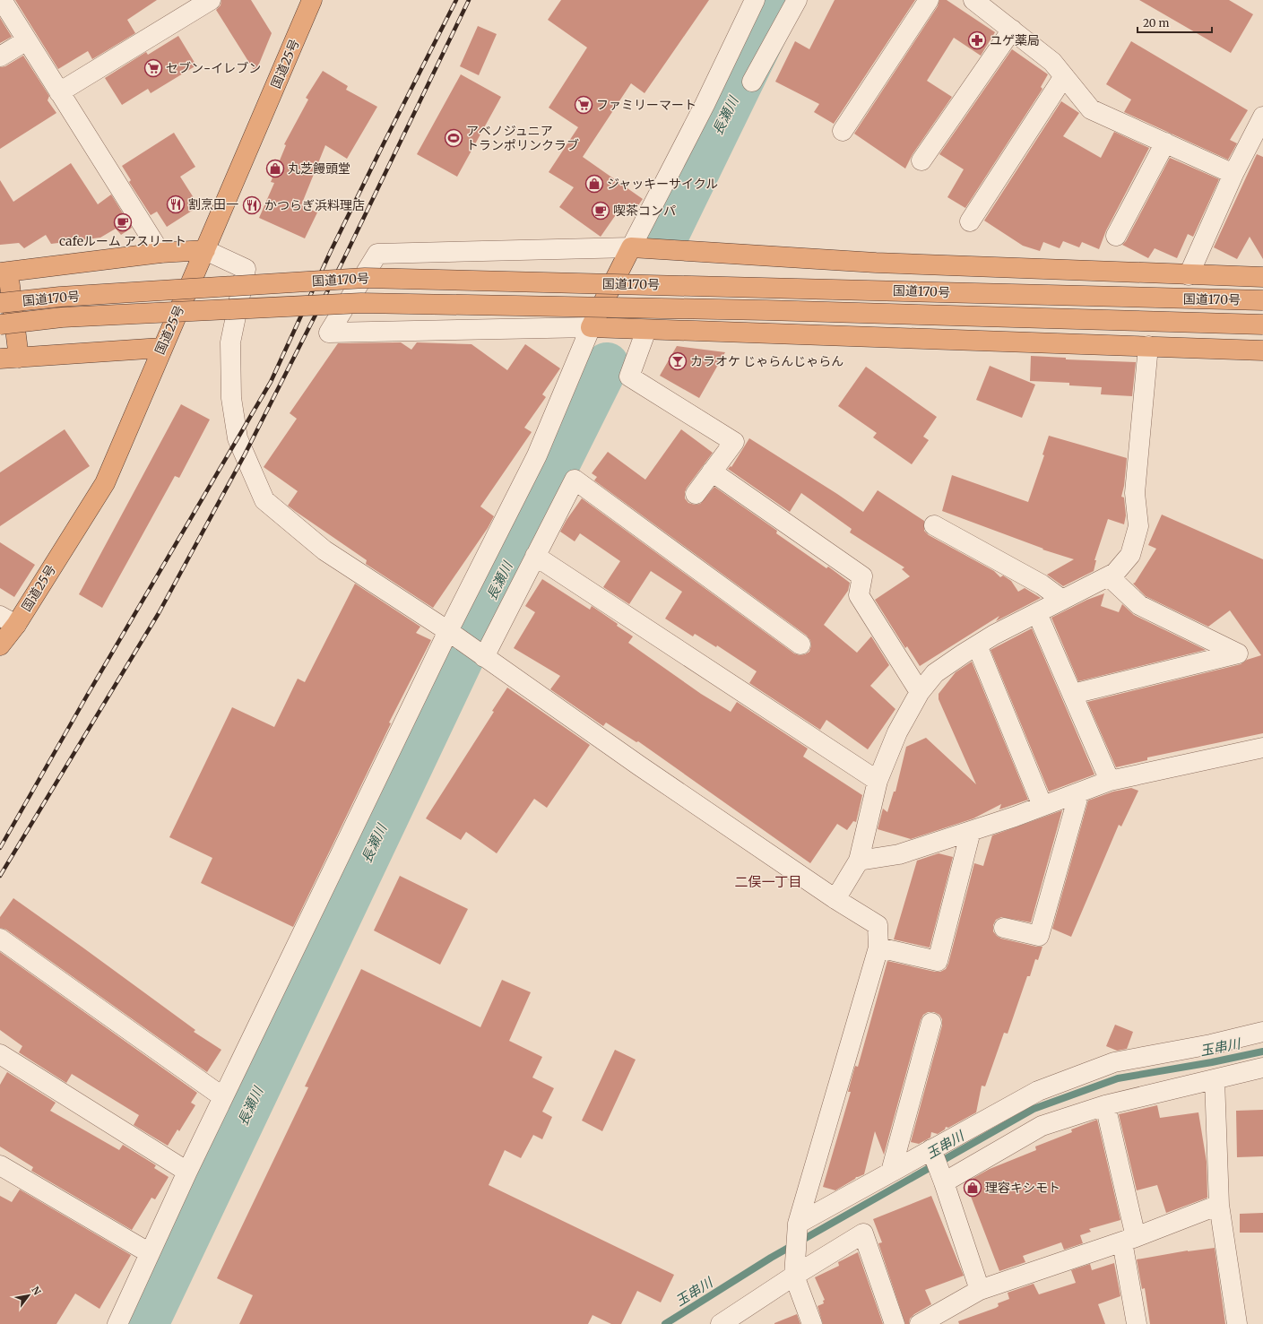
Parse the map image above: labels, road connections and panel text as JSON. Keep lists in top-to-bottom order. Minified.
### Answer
{"streets":{"highway":["国道25号","国道170号"]},"districts":["二俣一丁目"],"water":["長瀬川","玉串川"],"places":{"pharmacy":["ユゲ薬局"],"supermarket":["セブン-イレブン","ファミリーマート"],"sports":["アベノジュニア トランポリンクラブ"],"shop":["丸芝饅頭堂","ジャッキーサイクル","理容キシモト"],"restaurant":["割烹田一","かつらぎ浜料理店"],"cafe":["喫茶コンパ","cafeルーム アスリート"],"bar":["カラオケ じゃらんじゃらん"]},"scale_bar":"20 m","north":"top right"}
